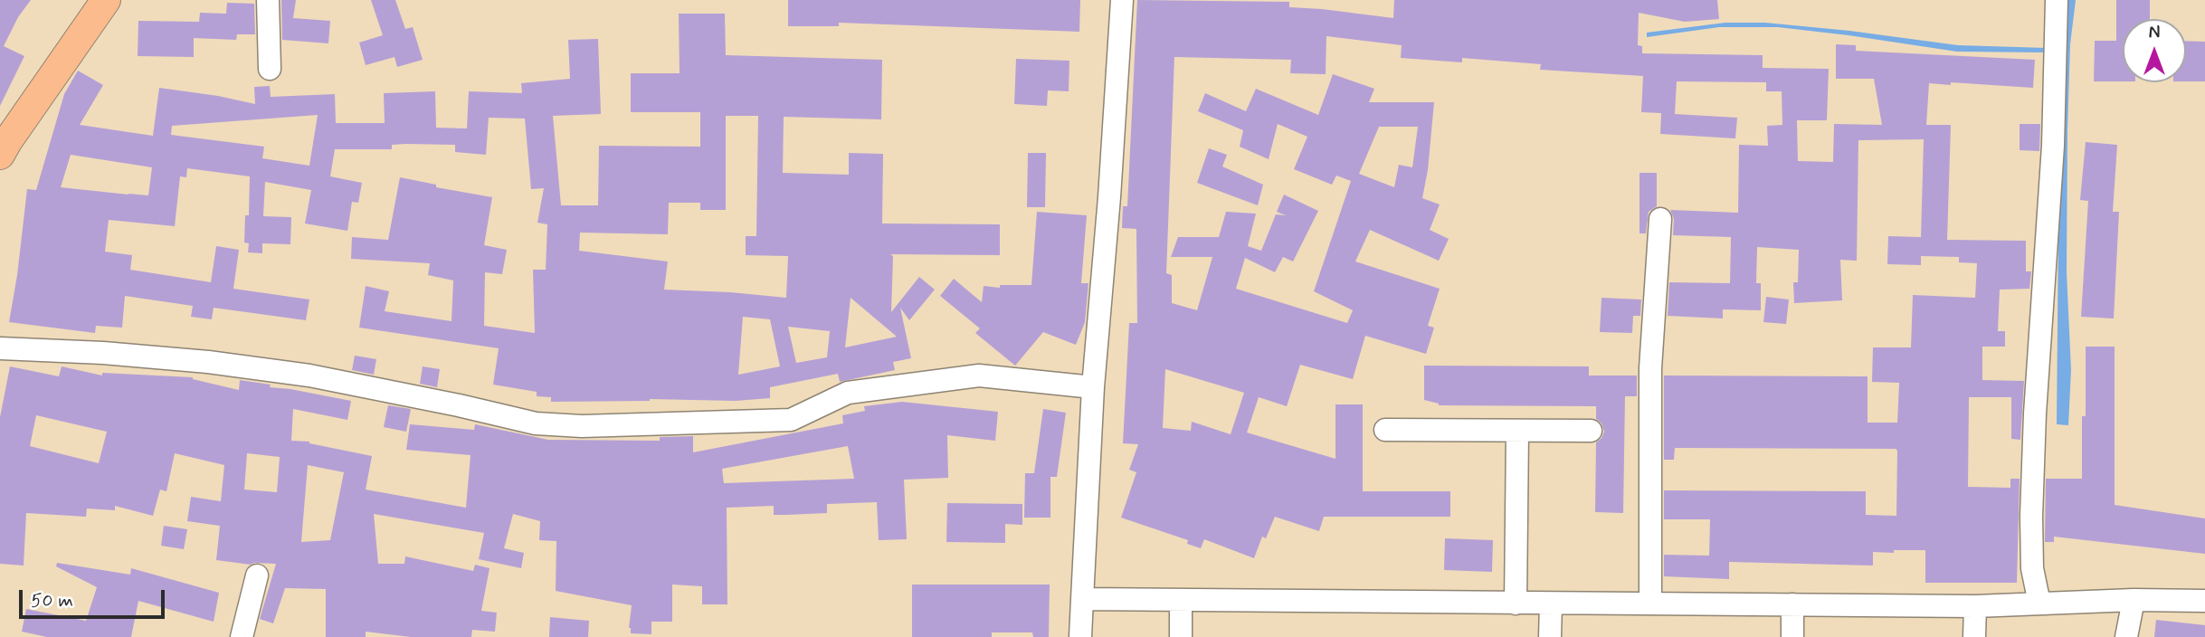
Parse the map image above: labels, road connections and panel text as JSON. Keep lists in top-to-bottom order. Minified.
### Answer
{"scale_bar":"50 m","north":"top"}
